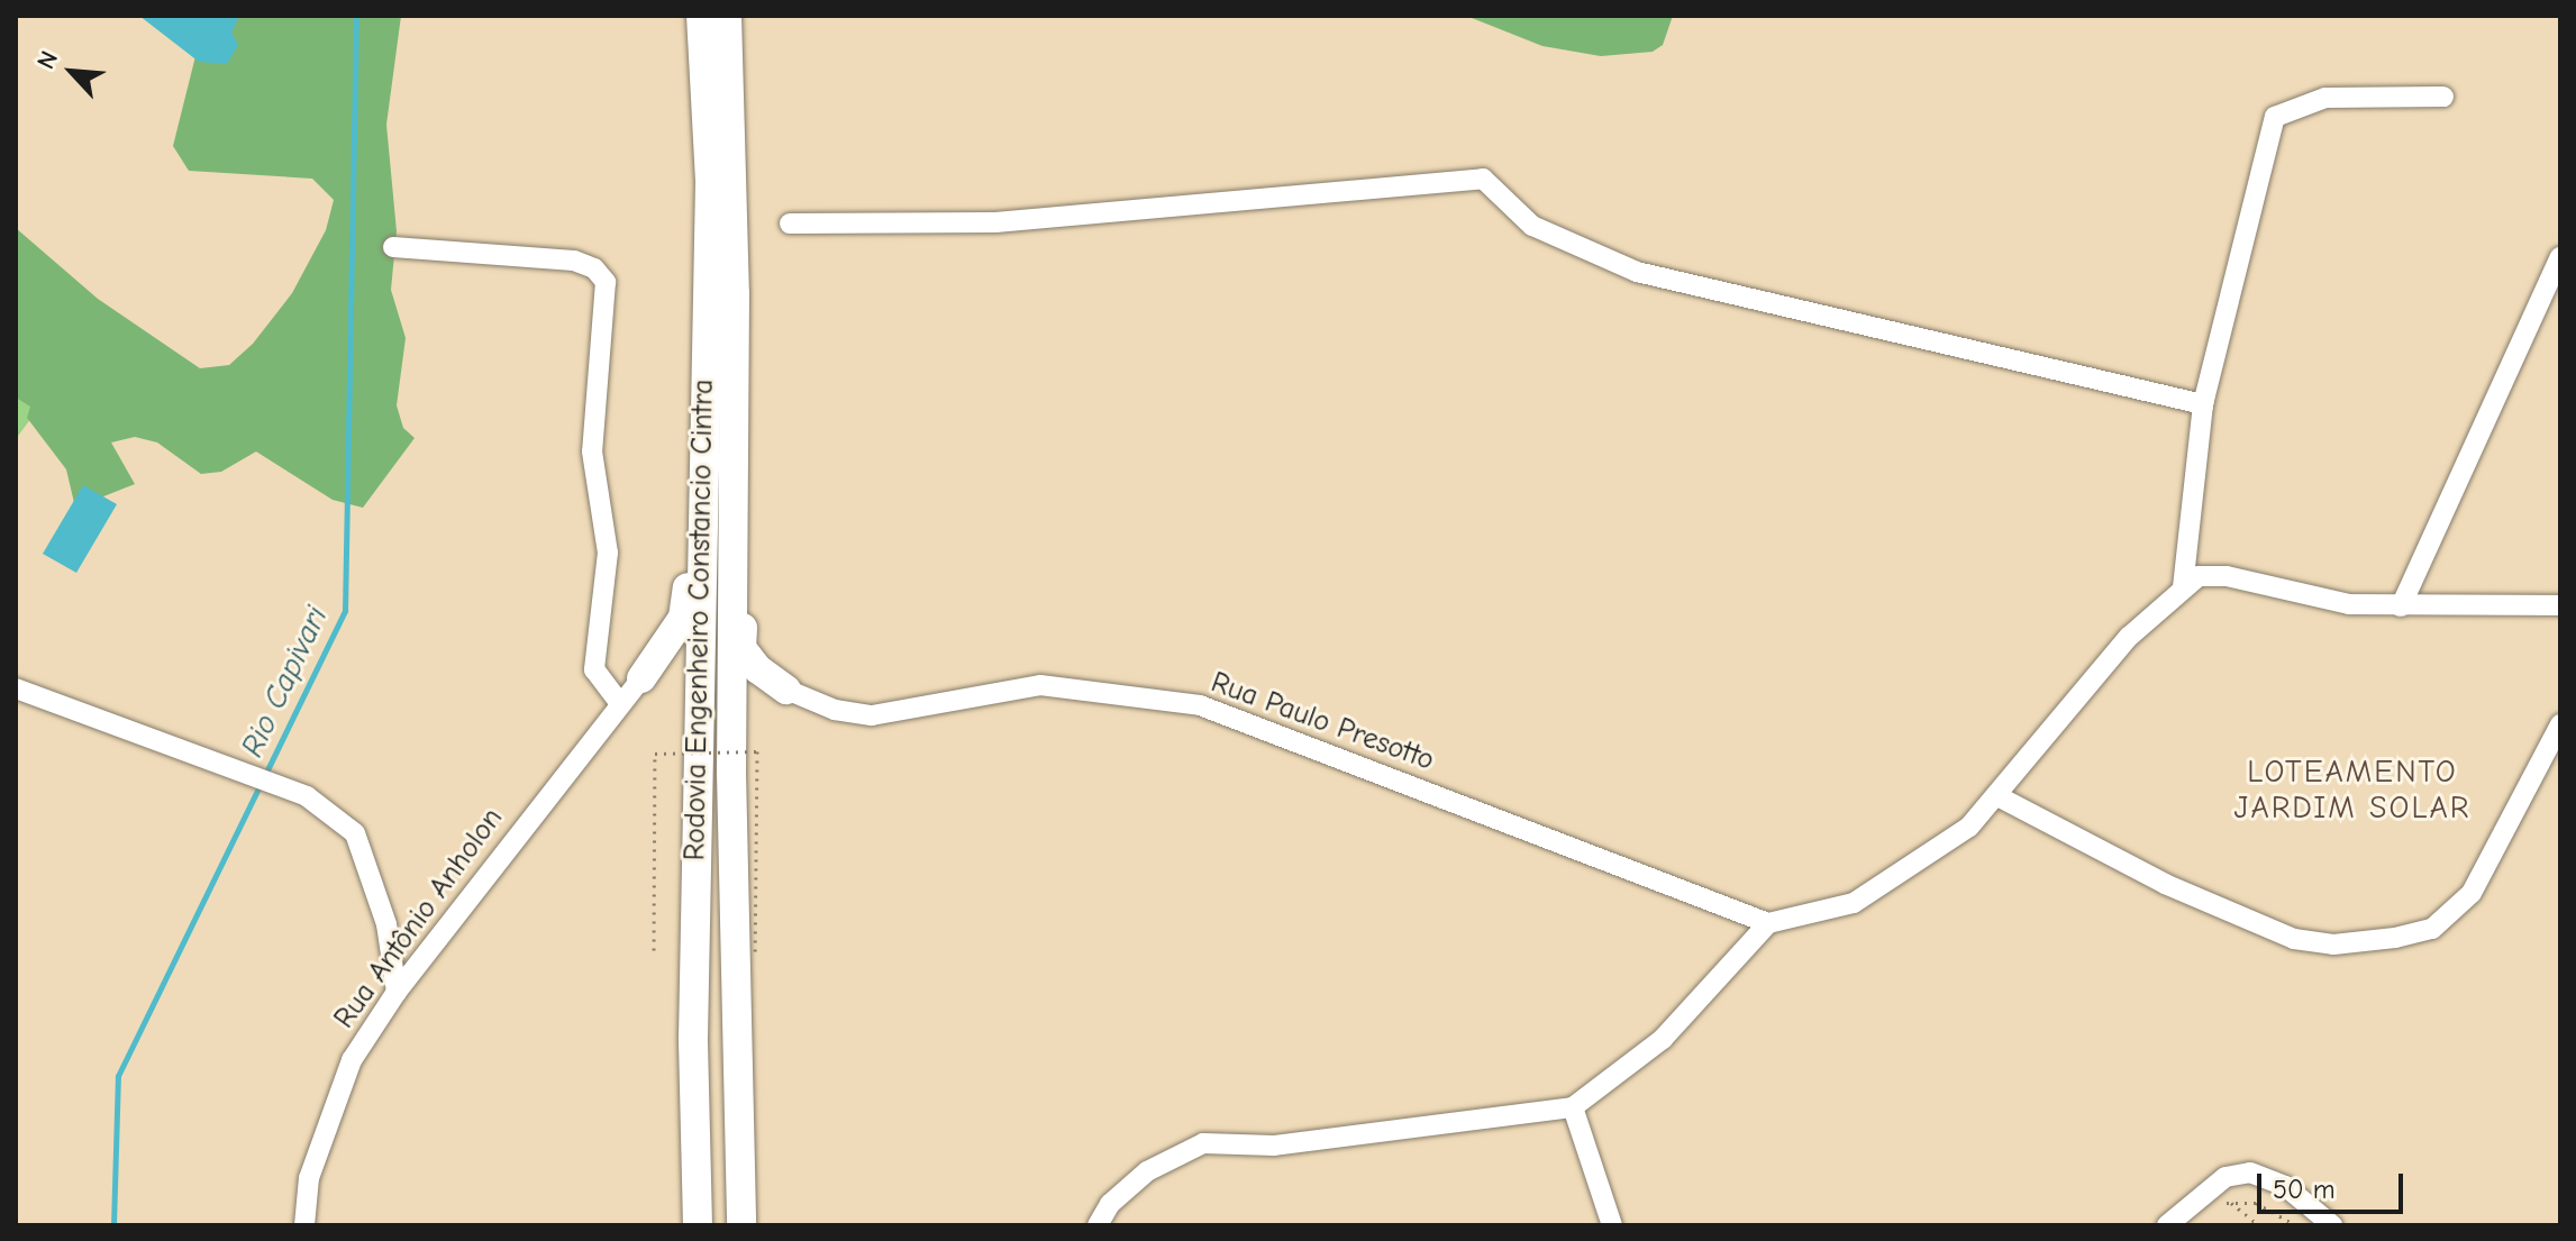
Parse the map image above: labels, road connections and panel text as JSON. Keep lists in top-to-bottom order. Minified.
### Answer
{"streets":{"highway":["Rodovia Engenheiro Constancio Cintra"],"street":["Rua Paulo Presotto","Rua Antônio Anholon"]},"districts":["LOTEAMENTO JARDIM SOLAR"],"water":["Rio Capivari"],"scale_bar":"50 m","north":"top left"}
